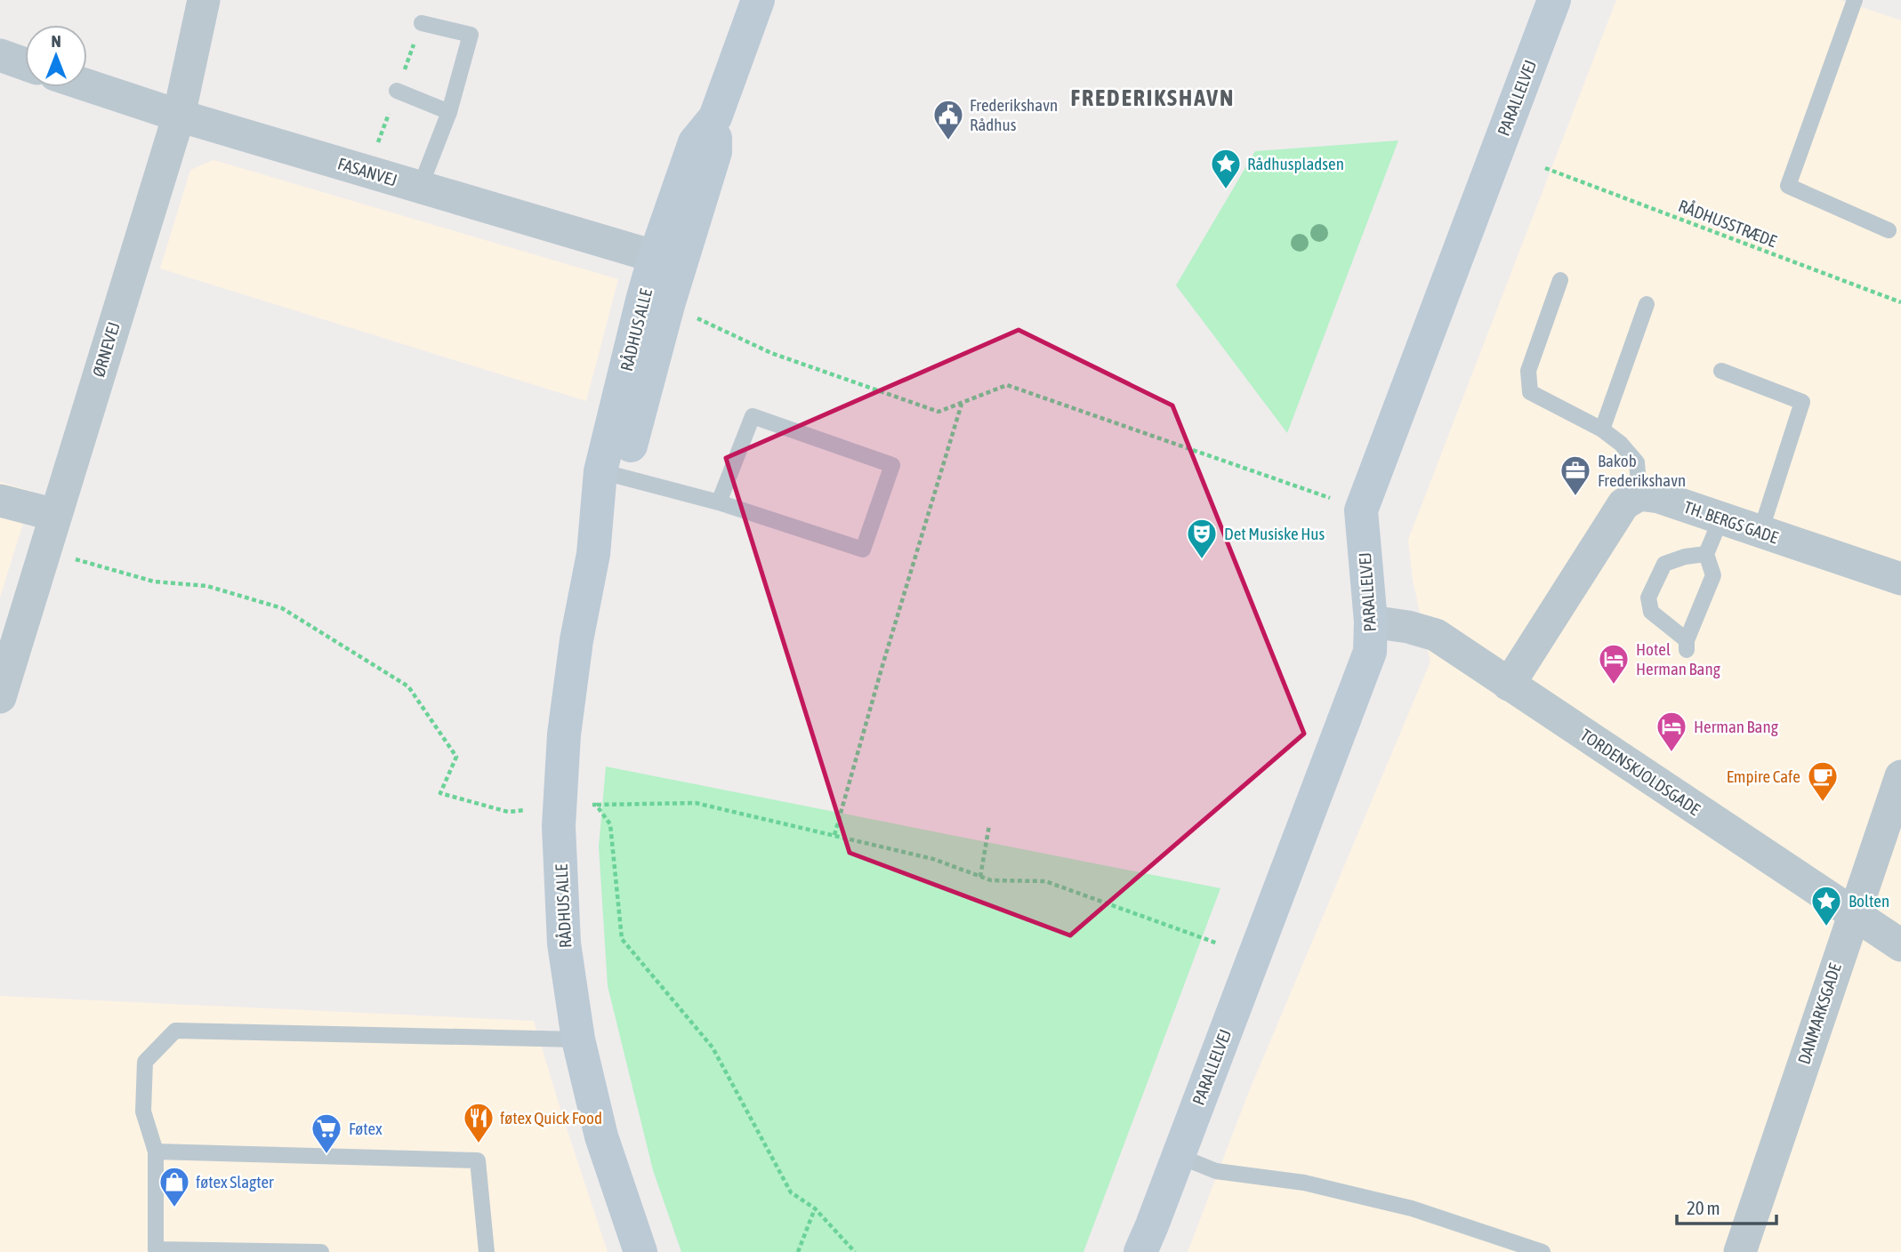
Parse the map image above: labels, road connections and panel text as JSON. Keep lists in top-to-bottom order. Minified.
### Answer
{"streets":{"street":["PARALLELVEJ","FASANVEJ","RÅDHUS ALLE","ØRNEVEJ","TH. BERGS GADE","TORDENSKJOLDSGADE","DANMARKSGADE"],"path":["RÅDHUSSTRÆDE"]},"crossings":[["PARALLELVEJ","TORDENSKJOLDSGADE"],["FASANVEJ","RÅDHUS ALLE"],["FASANVEJ","ØRNEVEJ"],["TORDENSKJOLDSGADE","DANMARKSGADE"]],"districts":["FREDERIKSHAVN"],"places":{"public building":["Frederikshavn Rådhus"],"place":["Rådhuspladsen","Bolten"],"office":["Bakob Frederikshavn"],"theatre":["Det Musiske Hus"],"hotel":["Hotel Herman Bang","Herman Bang"],"cafe":["Empire Cafe"],"restaurant":["føtex Quick Food"],"supermarket":["Føtex"],"shop":["føtex Slagter"]},"scale_bar":"20 m","north":"top"}
